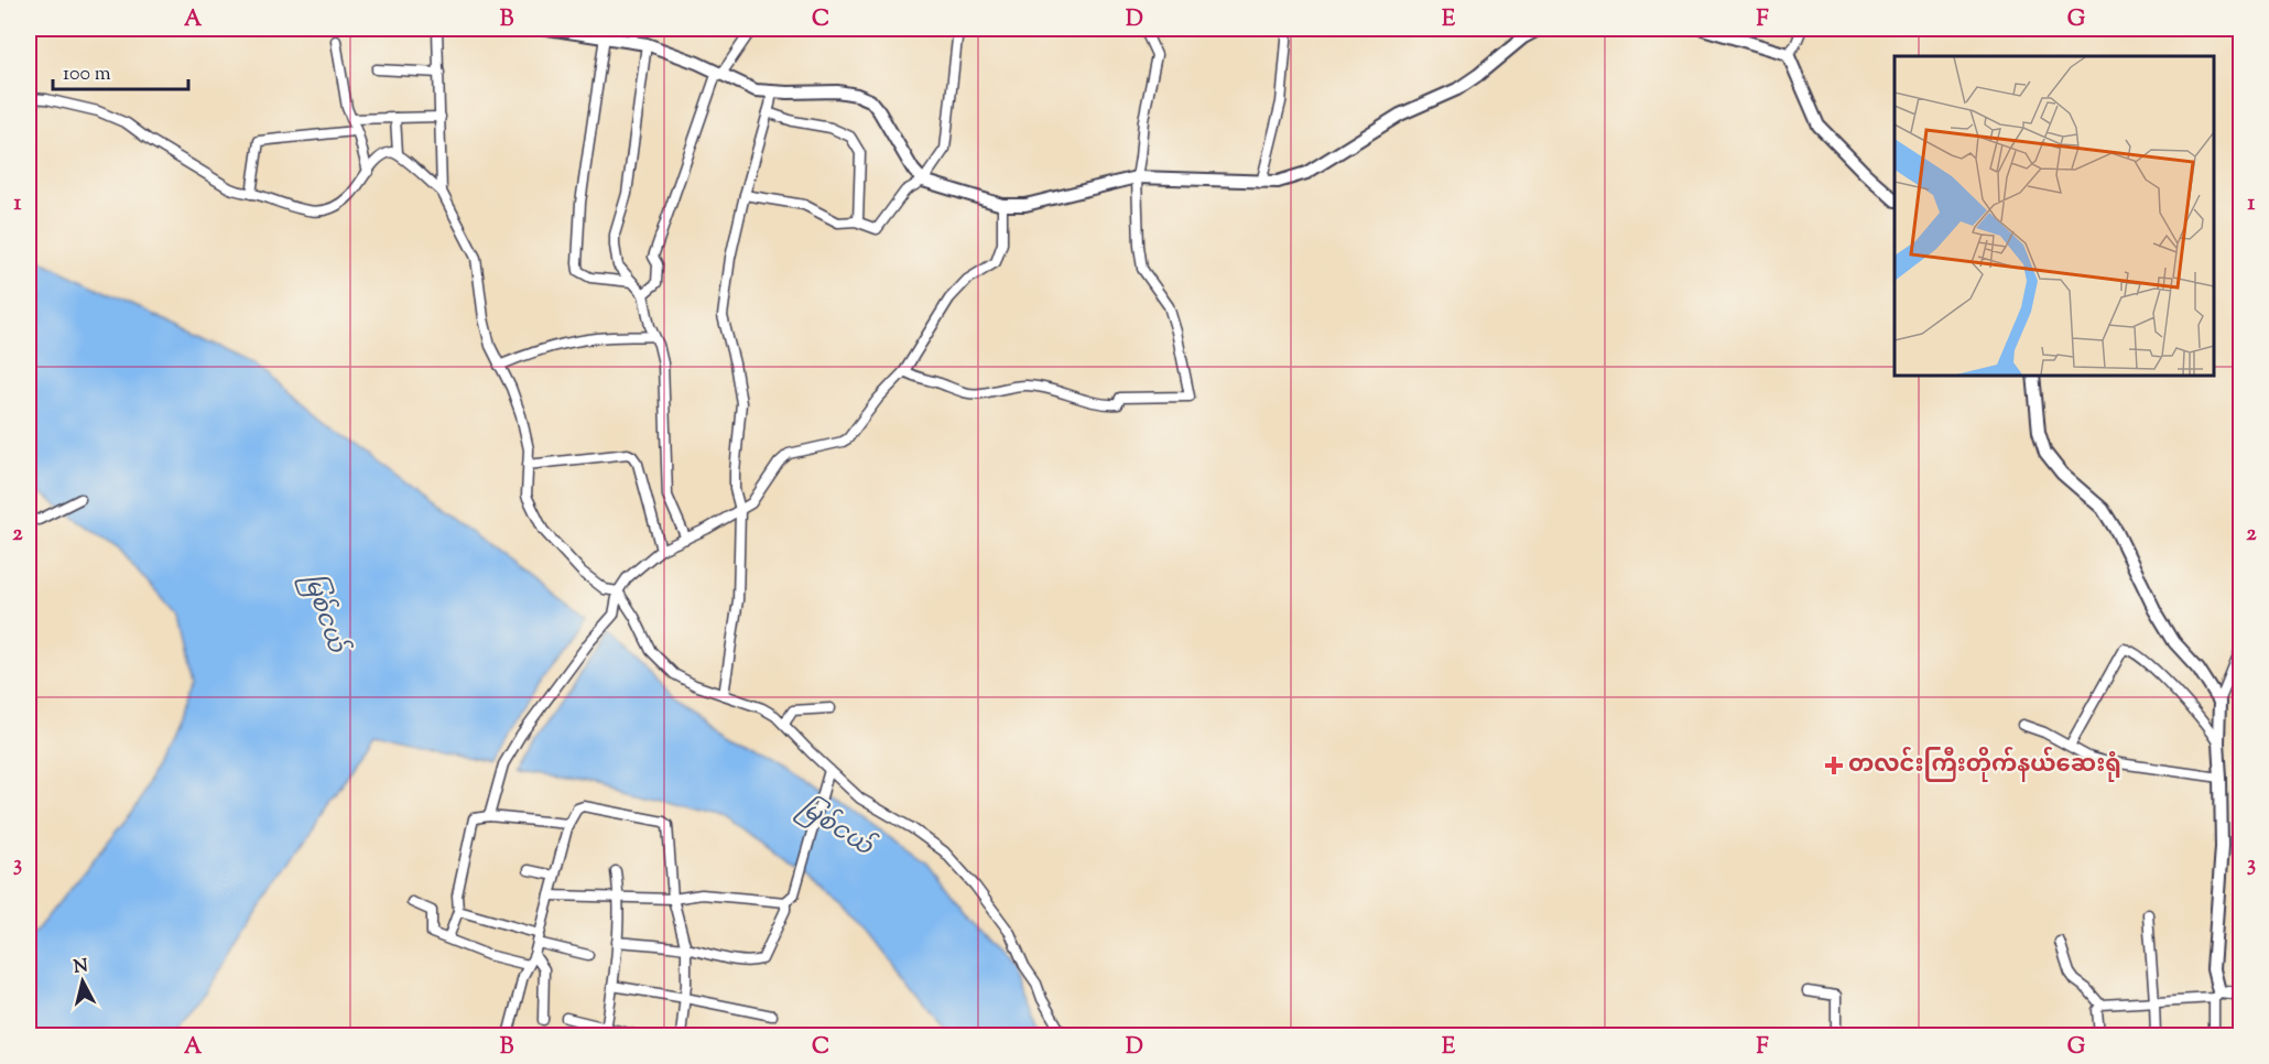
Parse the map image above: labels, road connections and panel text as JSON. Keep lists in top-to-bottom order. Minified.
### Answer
{"water":["မြစ်ငယ်"],"places":{"health":["တလင်းကြီးတိုက်နယ်ဆေးရုံ"]},"scale_bar":"100 m","north":"top","grid":{"columns":["A","B","C","D","E","F","G"],"rows":["1","2","3"]}}
